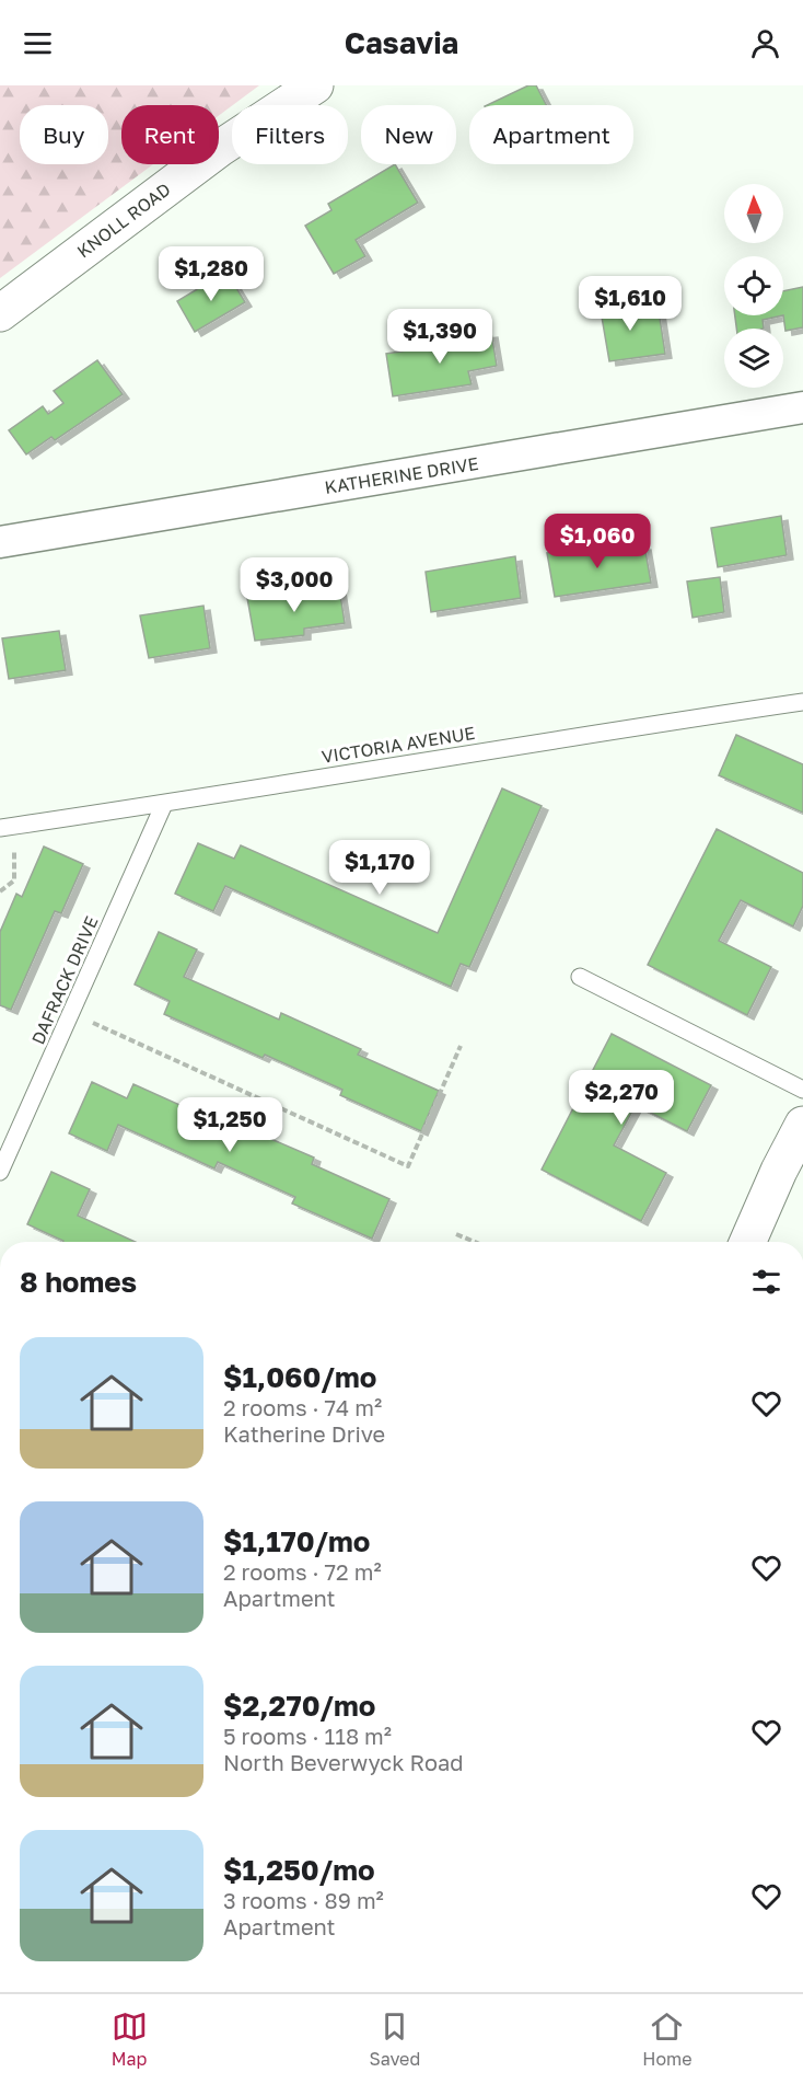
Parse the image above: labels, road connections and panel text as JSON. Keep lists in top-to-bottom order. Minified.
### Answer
{"streets":{"street":["KNOLL ROAD","KATHERINE DRIVE"],"lane":["VICTORIA AVENUE","DAFRACK DRIVE"]},"crossings":[["VICTORIA AVENUE","DAFRACK DRIVE"]],"north":"top","page":{"header":"Casavia","chip":["Buy","Rent","Filters","New","Apartment"],"price":["$1,280","$1,610","$1,390","$1,060","$3,000","$1,170","$2,270","$1,250"],"heading":"8 homes","list":[{"name":"$1,060/mo","note":"2 rooms · 74 m² · Katherine Drive"},{"name":"$1,170/mo","note":"2 rooms · 72 m² · Apartment"},{"name":"$2,270/mo","note":"5 rooms · 118 m² · North Beverwyck Road"},{"name":"$1,250/mo","note":"3 rooms · 89 m² · Apartment"}],"tabs":["Map","Saved","Home"]}}
